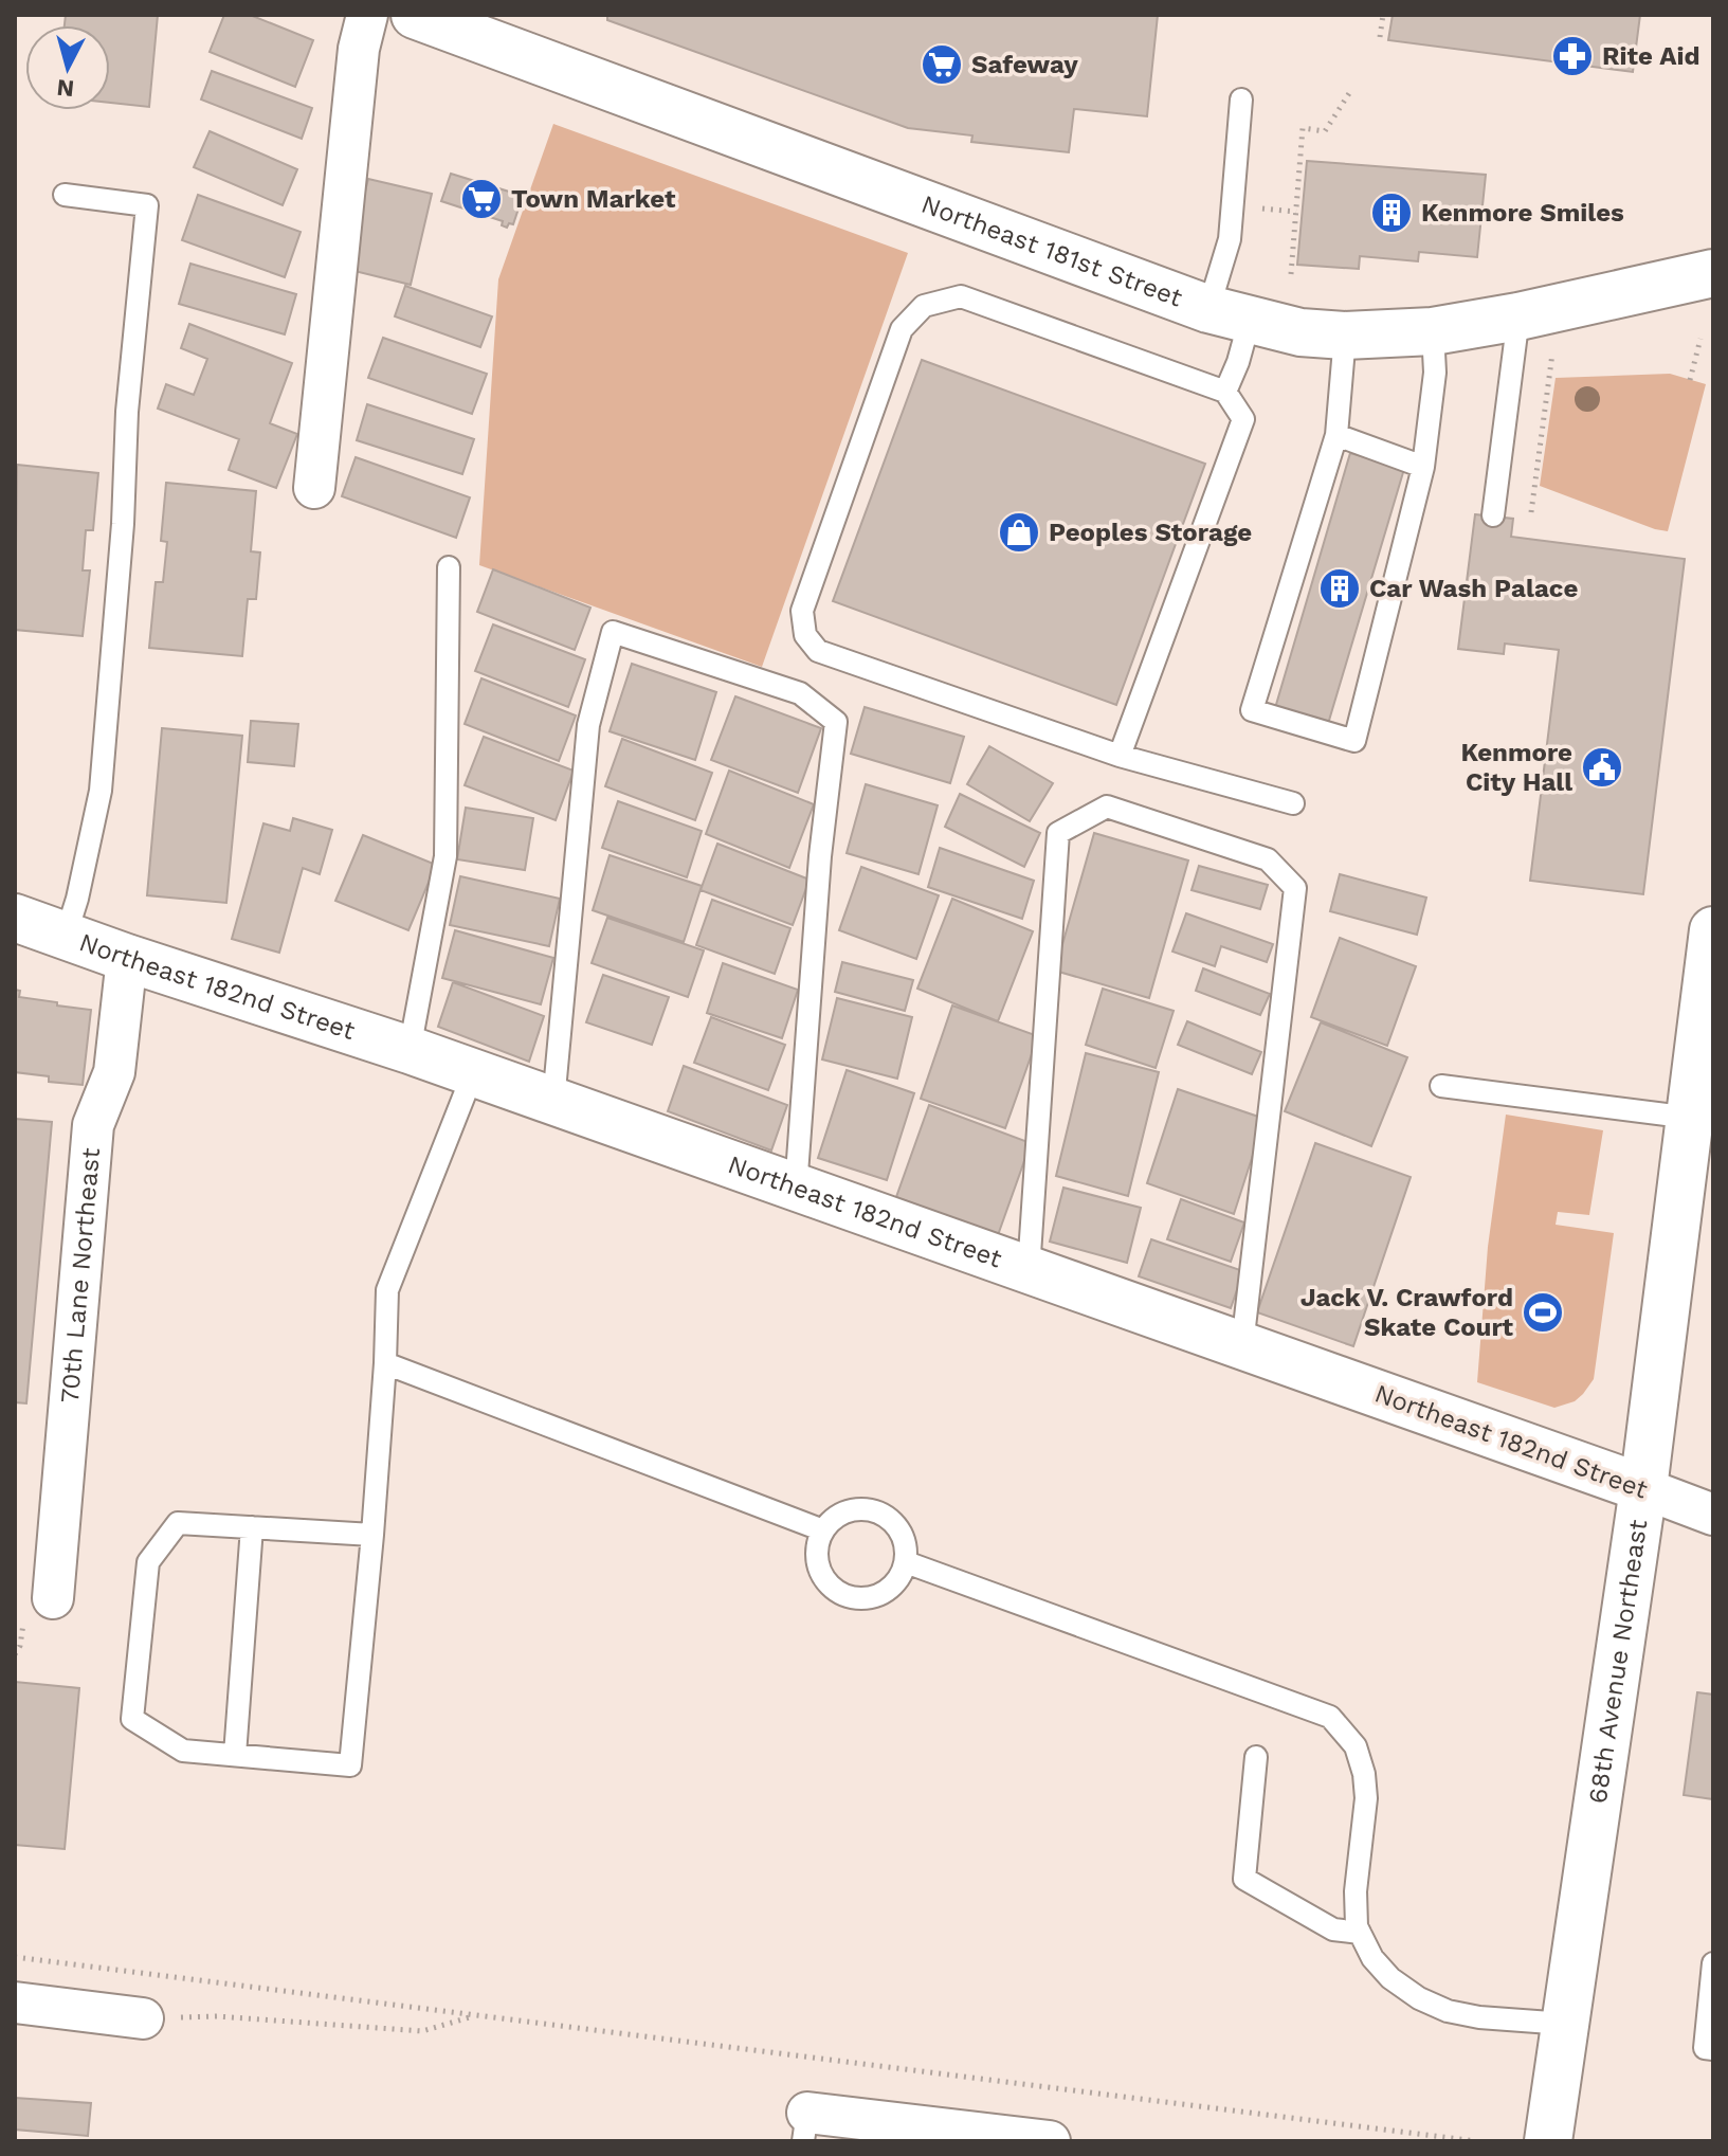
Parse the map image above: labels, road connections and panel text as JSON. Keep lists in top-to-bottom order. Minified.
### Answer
{"streets":{"street":["Northeast 181st Street","Northeast 182nd Street","70th Lane Northeast","68th Avenue Northeast"]},"crossings":[["Northeast 182nd Street","70th Lane Northeast"],["Northeast 182nd Street","68th Avenue Northeast"]],"places":{"pharmacy":["Rite Aid"],"supermarket":["Safeway","Town Market"],"building":["Kenmore Smiles","Car Wash Palace"],"shop":["Peoples Storage"],"public building":["Kenmore City Hall"],"sports":["Jack V. Crawford Skate Court"]},"north":"bottom"}
